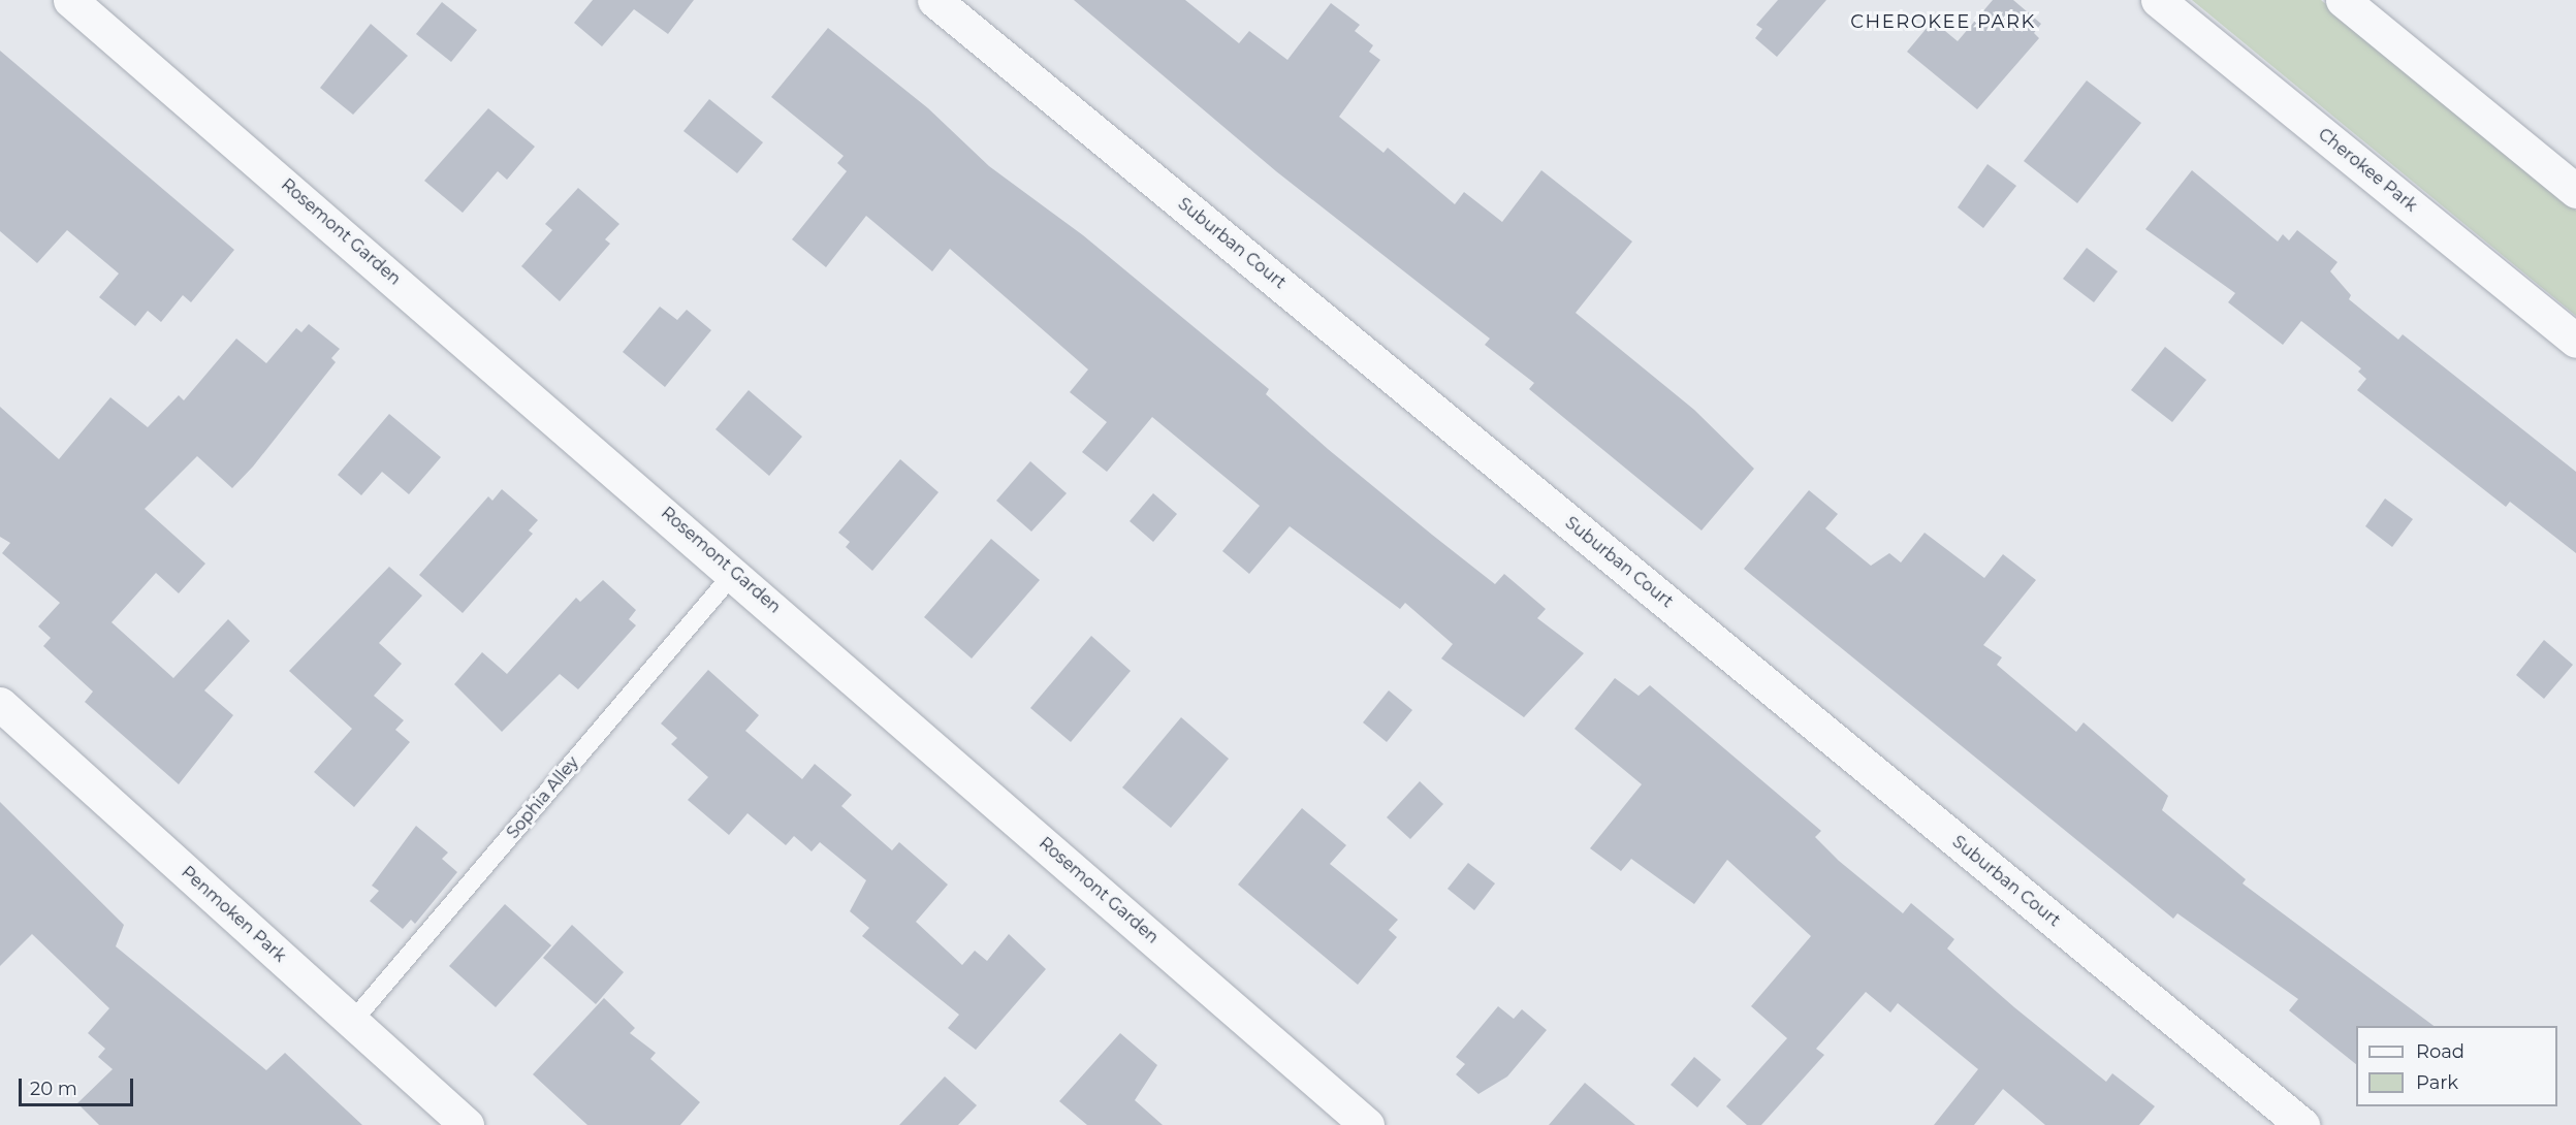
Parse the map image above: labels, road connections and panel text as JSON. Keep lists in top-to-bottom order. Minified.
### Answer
{"streets":{"street":["Cherokee Park","Rosemont Garden","Suburban Court","Penmoken Park"],"lane":["Sophia Alley"]},"crossings":[["Rosemont Garden","Sophia Alley"],["Sophia Alley","Penmoken Park"]],"districts":["CHEROKEE PARK"],"legend":["Road","Park"],"scale_bar":"20 m"}
